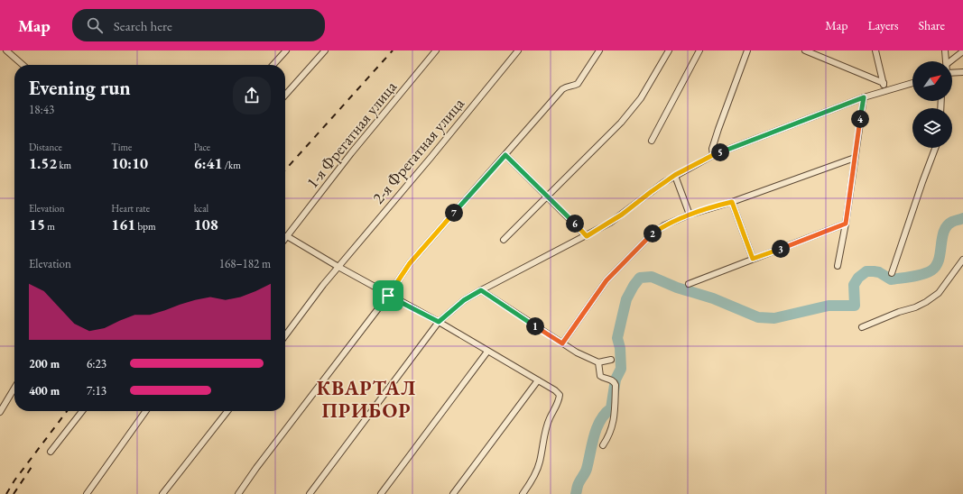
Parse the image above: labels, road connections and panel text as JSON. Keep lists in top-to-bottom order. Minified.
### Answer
{"streets":{"street":["1-я Фрегатная улица","2-я Фрегатная улица"]},"districts":["КВАРТАЛ ПРИБОР"],"north":"top right","page":{"header":"Map","search":"Search here","nav":["Map","Layers","Share"],"heading":["Evening run","18:43"],"pins":["4","5","7","6","2","3","1"],"stats":[["Distance","1.52 km"],["Time","10:10"],["Pace","6:41 /km"],["Elevation","15 m"],["Heart rate","161 bpm"],["kcal","108"]],"chart":["Elevation","168–182 m"],"list":[{"name":"200 m","note":"6:23"},{"name":"400 m","note":"7:13"}]}}
